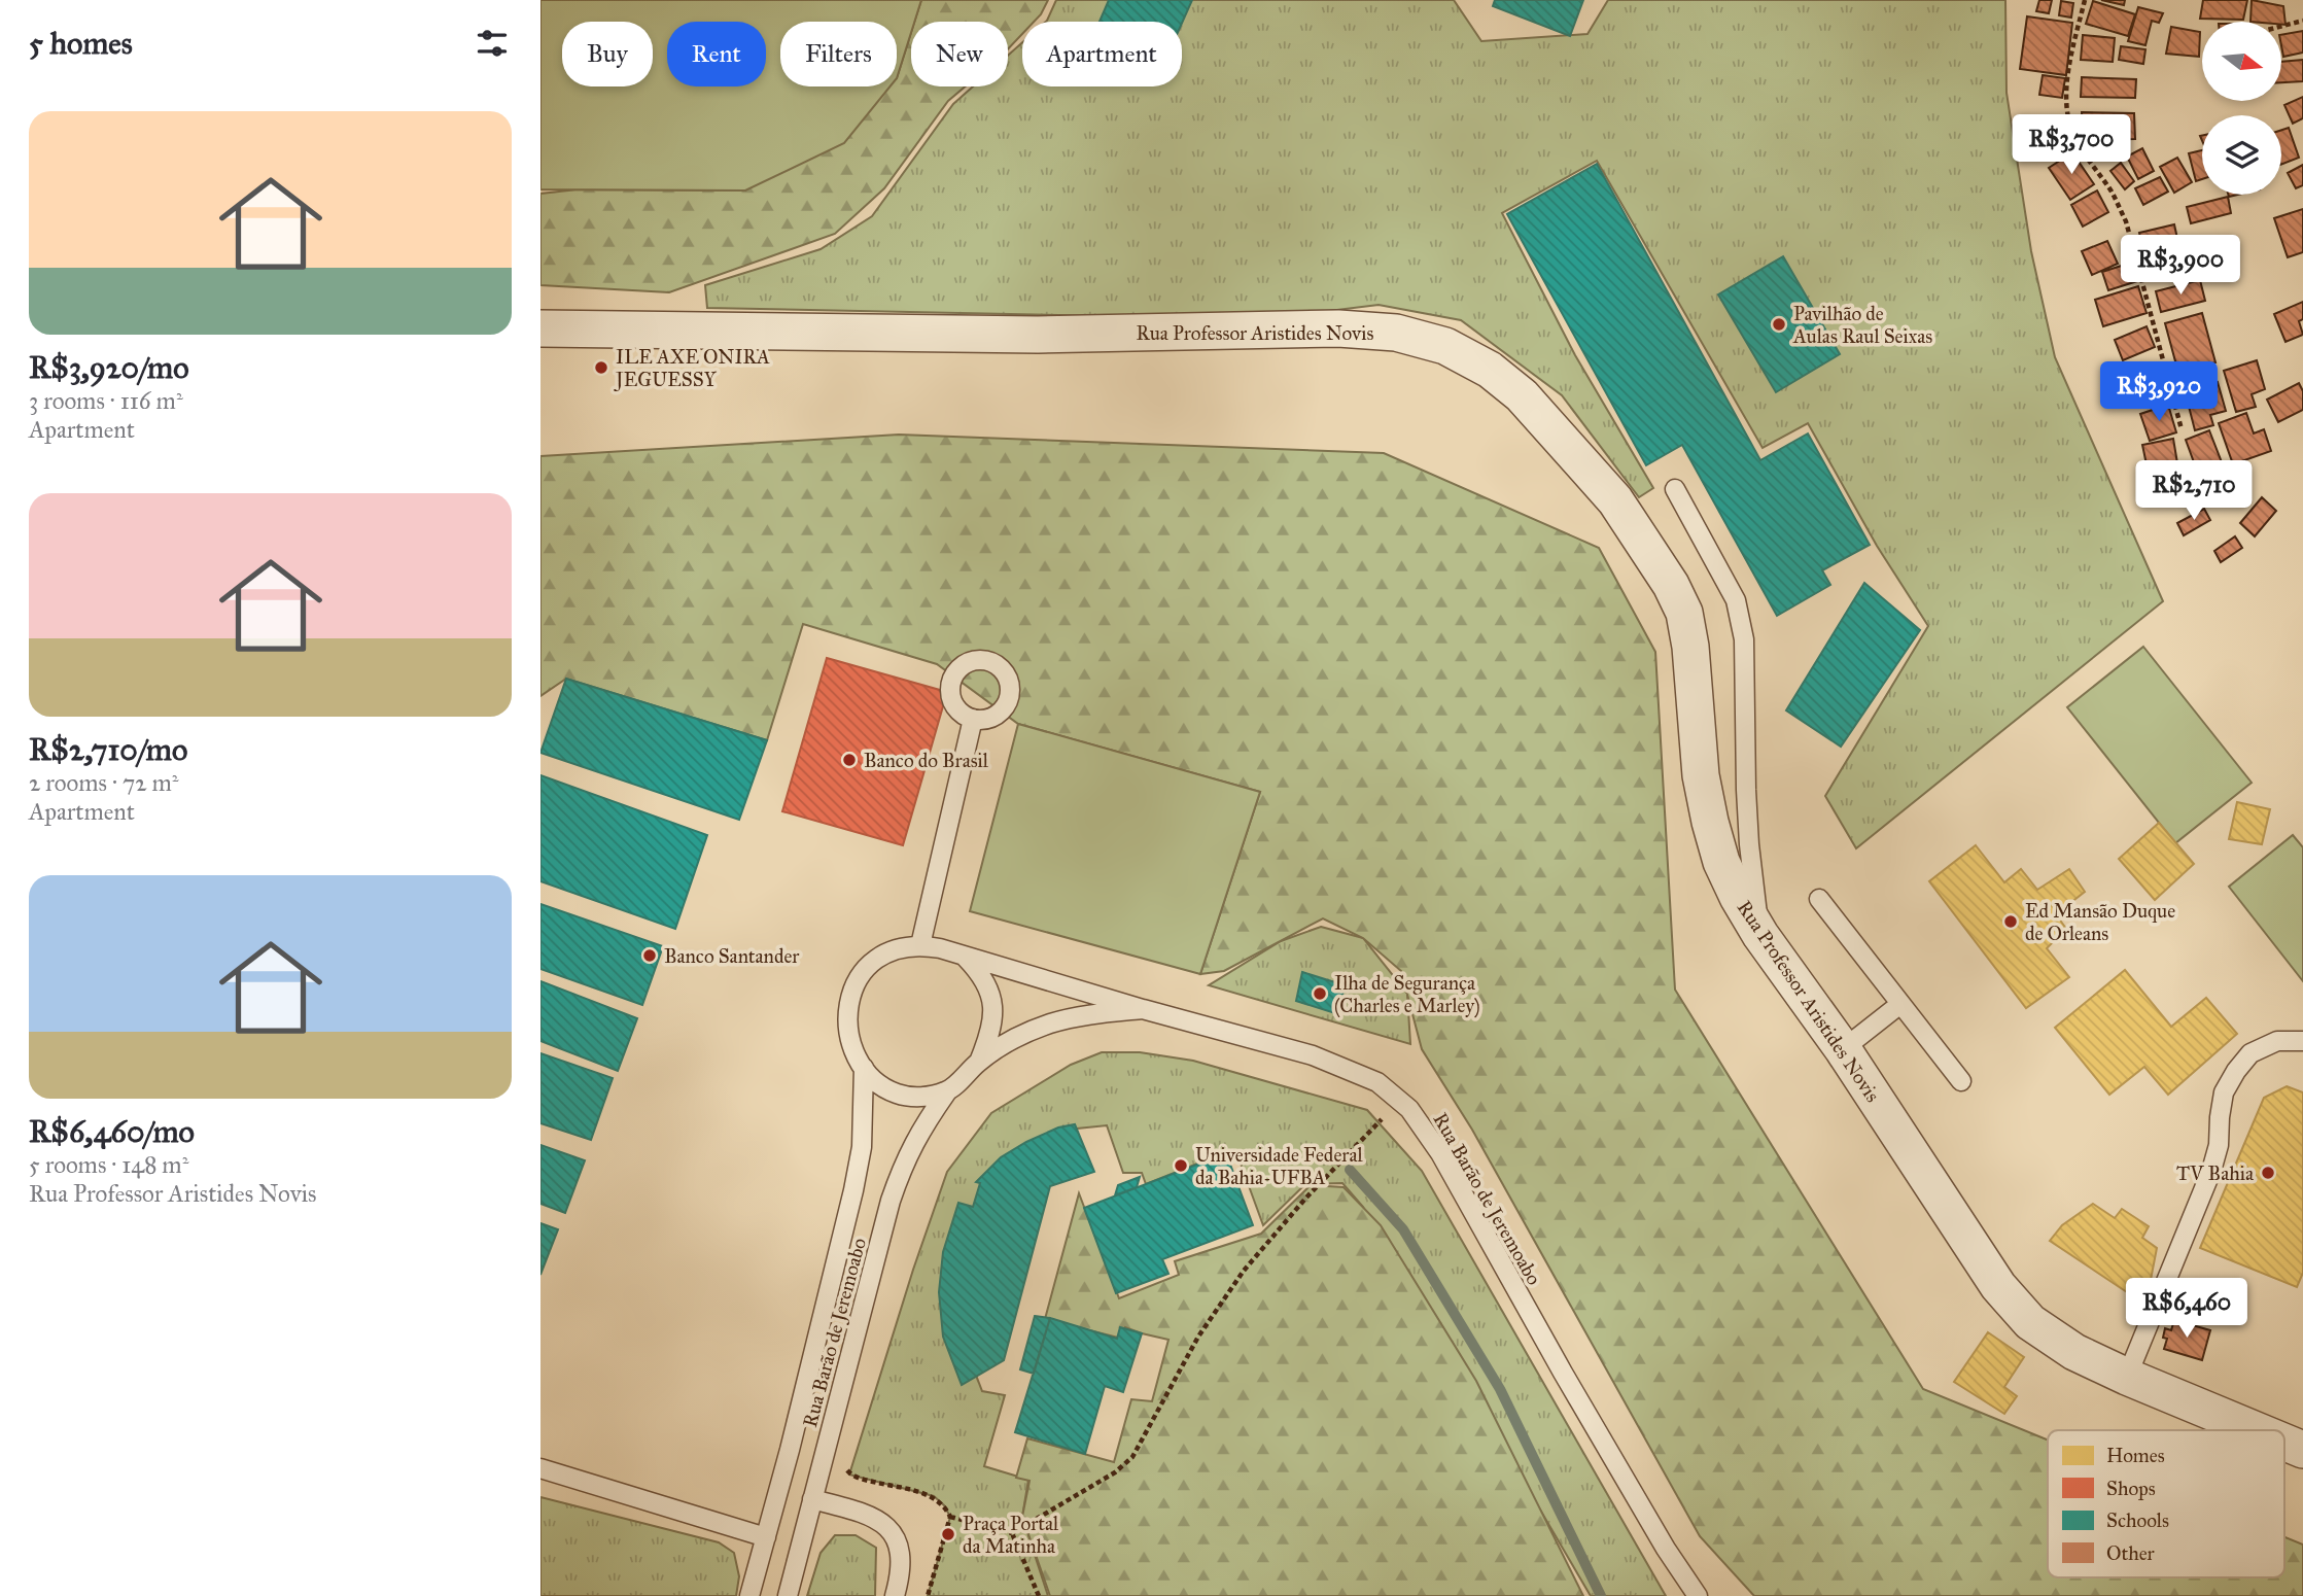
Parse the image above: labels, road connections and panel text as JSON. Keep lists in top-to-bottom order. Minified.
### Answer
{"streets":{"street":["Rua Professor Aristides Novis"],"lane":["Rua Barão de Jeremoabo"]},"places":["Pavilhão de Aulas Raul Seixas","ILE AXE ONIRA JEGUESSY","Banco do Brasil","Ed Mansão Duque de Orleans","Banco Santander","Ilha de Segurança (Charles e Marley)","Universidade Federal da Bahia-UFBA","TV Bahia","Praça Portal da Matinha"],"legend":["Homes","Shops","Schools","Other"],"north":"right","page":{"heading":"5 homes","chip":["Buy","Rent","Filters","New","Apartment"],"list":[{"name":"R$3,920/mo","note":"3 rooms · 116 m² · Apartment"},{"name":"R$2,710/mo","note":"2 rooms · 72 m² · Apartment"},{"name":"R$6,460/mo","note":"5 rooms · 148 m² · Rua Professor Aristides Novis"}],"price":["R$3,700","R$3,900","R$3,920","R$2,710","R$6,460"]}}
